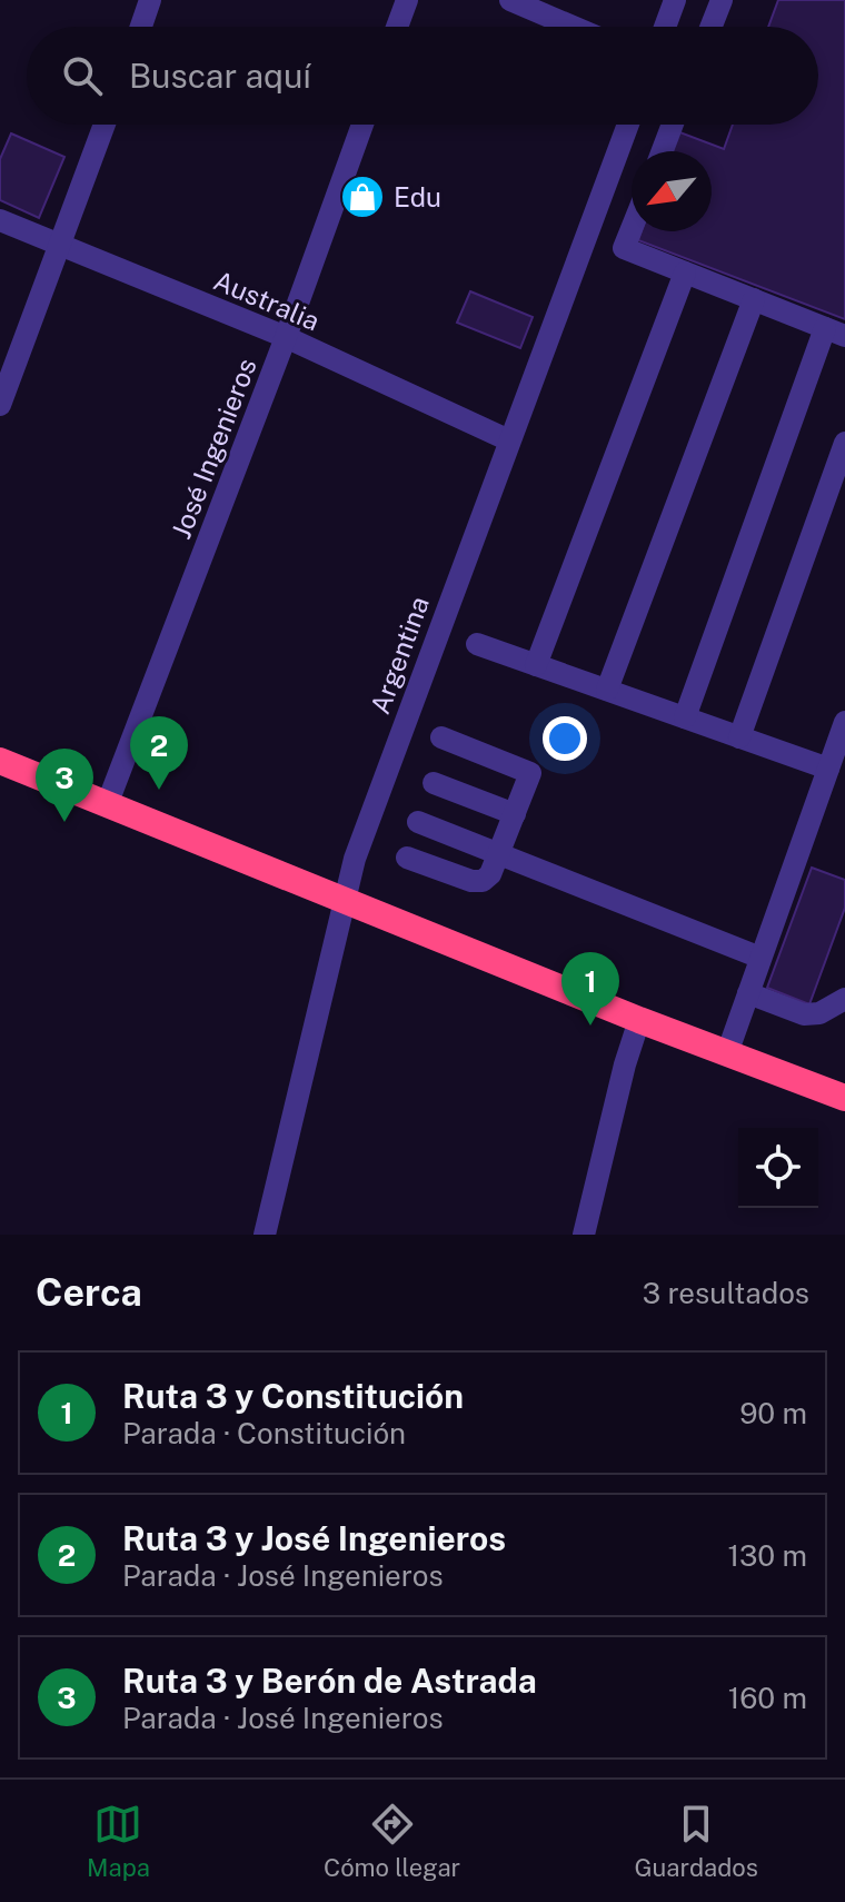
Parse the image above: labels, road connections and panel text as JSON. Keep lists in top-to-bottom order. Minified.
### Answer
{"streets":{"street":["Australia","José Ingenieros","Argentina"]},"crossings":[["Australia","José Ingenieros"],["Australia","Argentina"]],"places":{"shop":["Edu"]},"north":"bottom left","page":{"search":"Buscar aquí","pins":["2","3","1"],"heading":["Cerca","3 resultados"],"list":[{"mark":"1","name":"Ruta 3 y Constitución","note":"Parada · Constitución","value":"90 m"},{"mark":"2","name":"Ruta 3 y José Ingenieros","note":"Parada · José Ingenieros","value":"130 m"},{"mark":"3","name":"Ruta 3 y Berón de Astrada","note":"Parada · José Ingenieros","value":"160 m"}],"nav":["Mapa","Cómo llegar","Guardados"]}}
